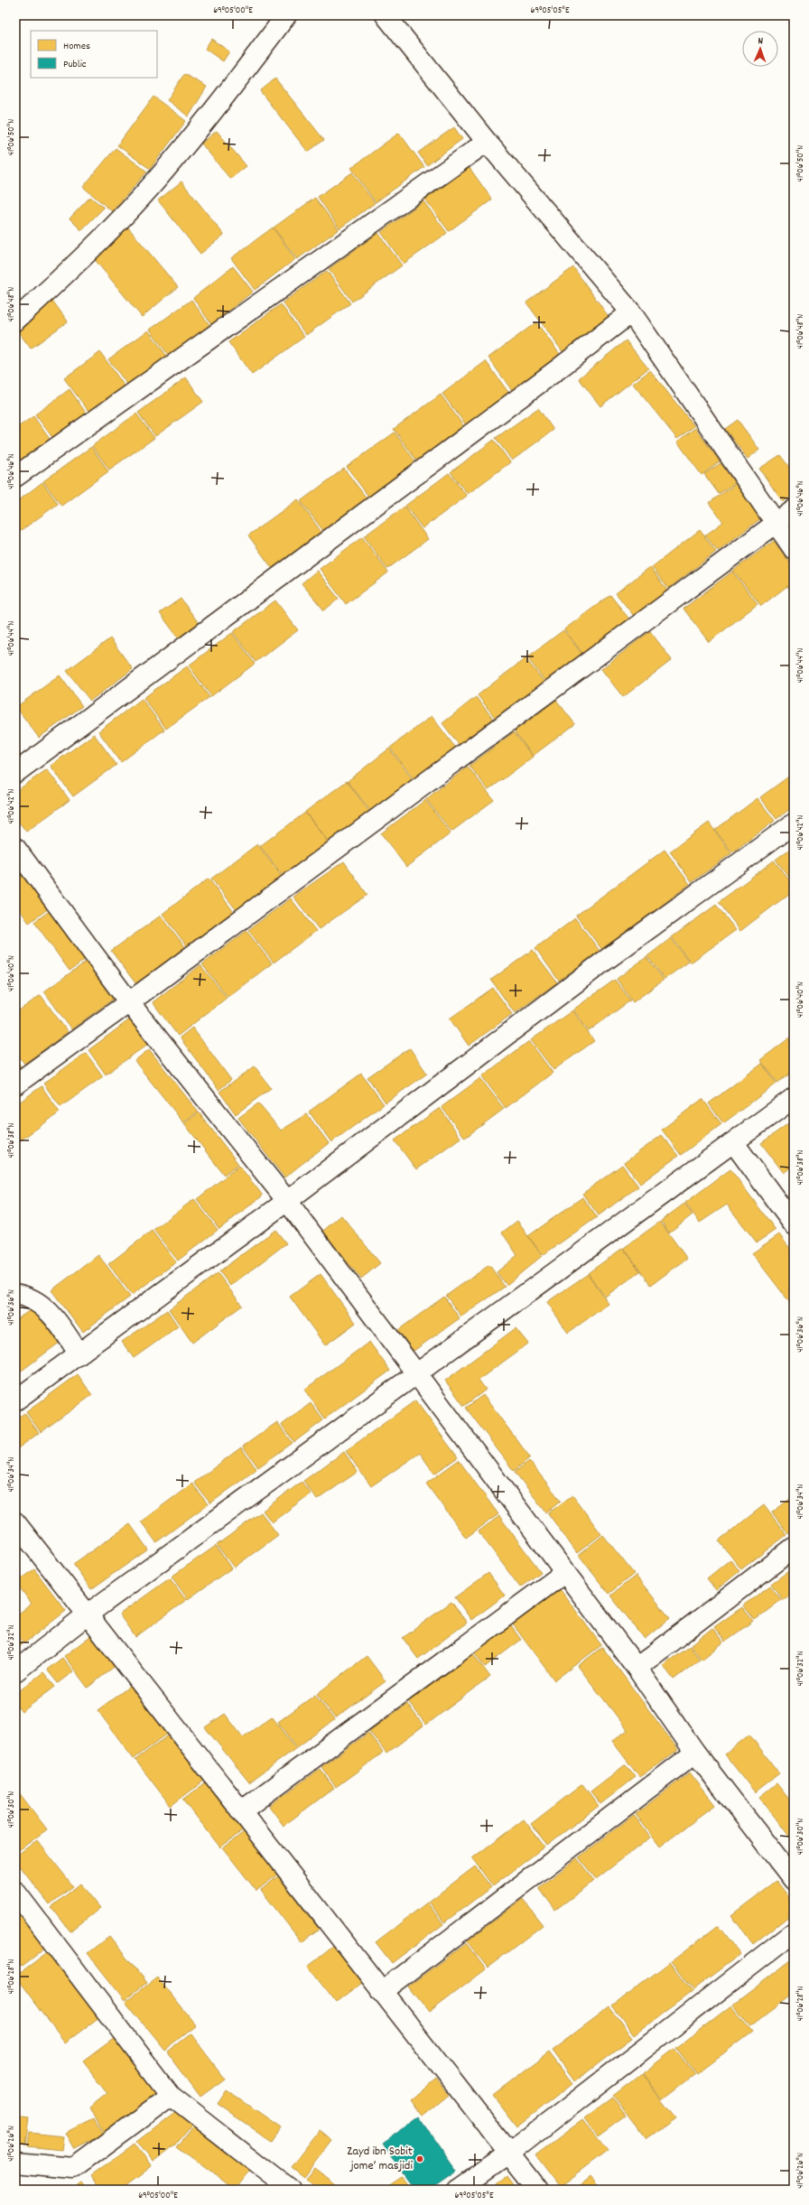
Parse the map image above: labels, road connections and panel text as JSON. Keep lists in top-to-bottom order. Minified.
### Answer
{"places":["Zayd ibn Sobit jome’ masjidi"],"legend":["Homes","Public"],"north":"top","coordinates":["69°05'00\"E","69°05'05\"E","41°06'50\"N","41°06'48\"N","41°06'46\"N","41°06'44\"N","41°06'42\"N","41°06'40\"N","41°06'38\"N","41°06'36\"N","41°06'34\"N","41°06'32\"N","41°06'30\"N","41°06'28\"N","41°06'26\"N"]}
